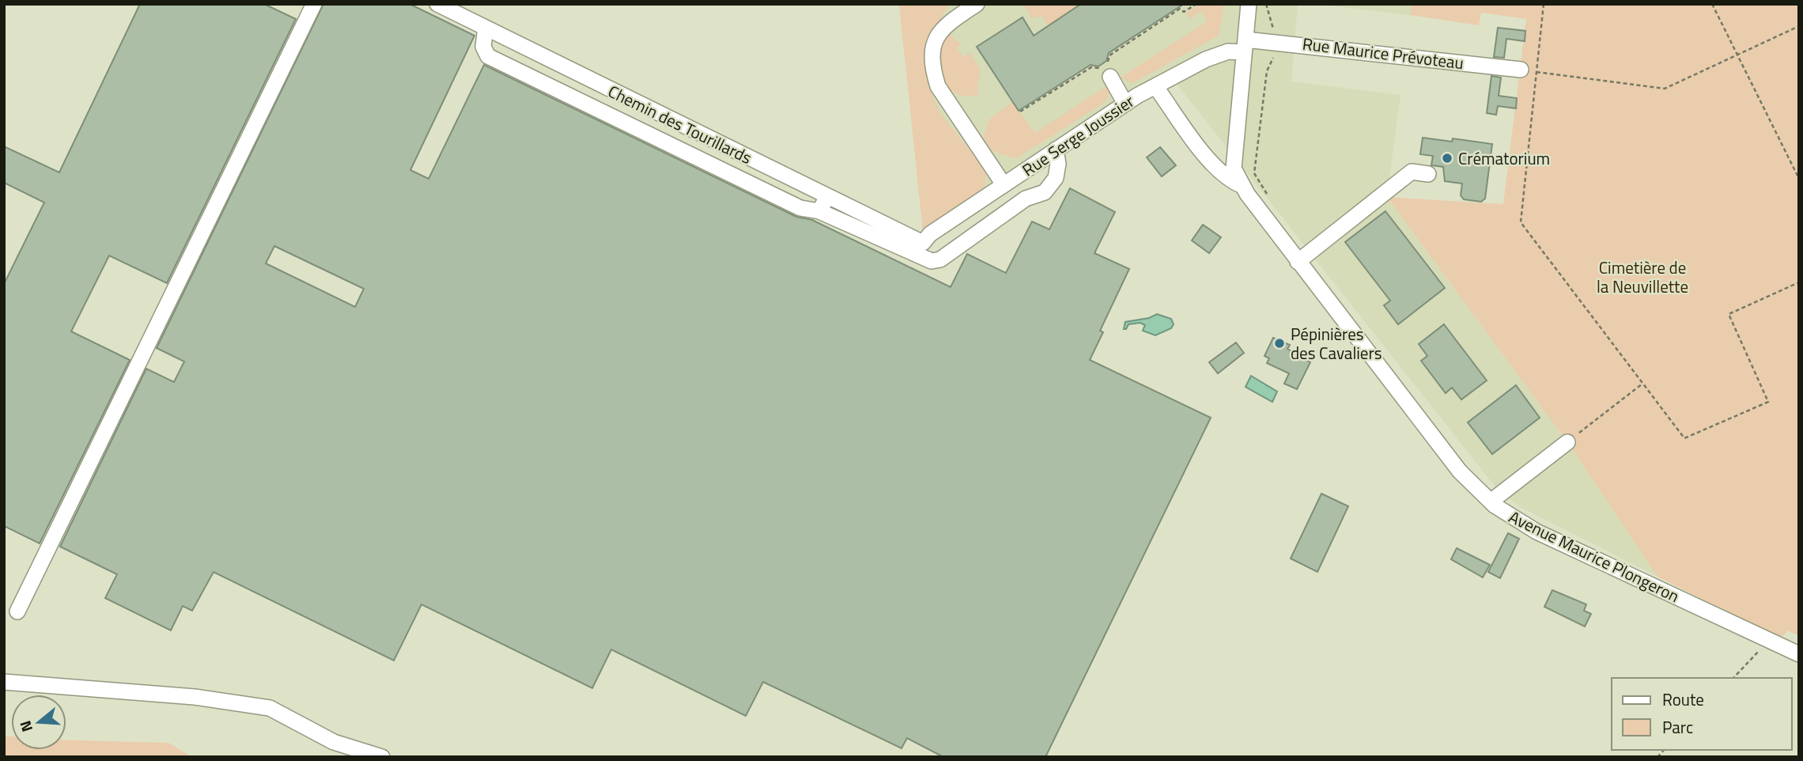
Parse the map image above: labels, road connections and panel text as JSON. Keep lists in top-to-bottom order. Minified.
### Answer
{"streets":{"street":["Rue Maurice Prévoteau","Chemin des Tourillards","Rue Serge Joussier","Avenue Maurice Plongeron"]},"crossings":[["Rue Maurice Prévoteau","Rue Serge Joussier"],["Rue Maurice Prévoteau","Avenue Maurice Plongeron"],["Chemin des Tourillards","Rue Serge Joussier"],["Rue Serge Joussier","Avenue Maurice Plongeron"]],"parks":["Cimetière de la Neuvillette"],"places":["Crématorium","Pépinières des Cavaliers"],"legend":["Route","Parc"],"north":"left"}
